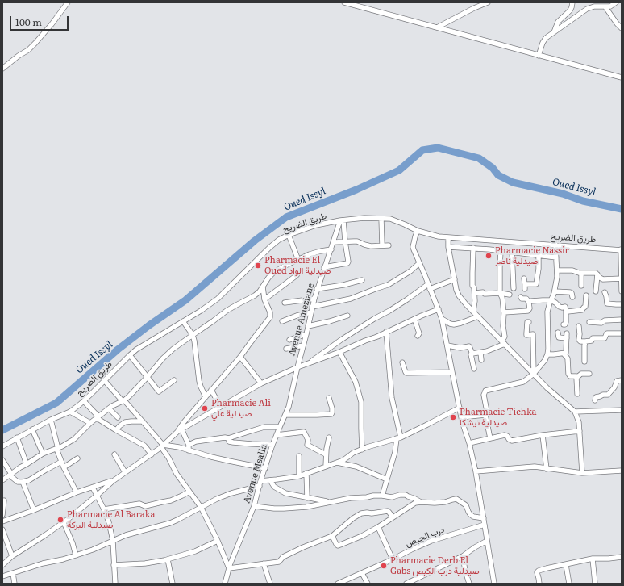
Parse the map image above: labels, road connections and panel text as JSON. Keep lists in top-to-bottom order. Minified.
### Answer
{"streets":{"street":["طريق الضريح","Avenue Ameziane","Avenue Msalla","درب الجبص"]},"crossings":[["طريق الضريح","Avenue Ameziane"],["Avenue Ameziane","Avenue Msalla"]],"water":["Oued Issyl"],"places":["Pharmacie Nassir صيدلية ناصر","Pharmacie El Oued صيدلية الواد","Pharmacie Ali صيدلية علي","Pharmacie Tichka صيدلية تيشكا","Pharmacie Al Baraka صيدلية البركة","Pharmacie Derb El Gabs صيدلية درب الكبص"],"scale_bar":"100 m"}
